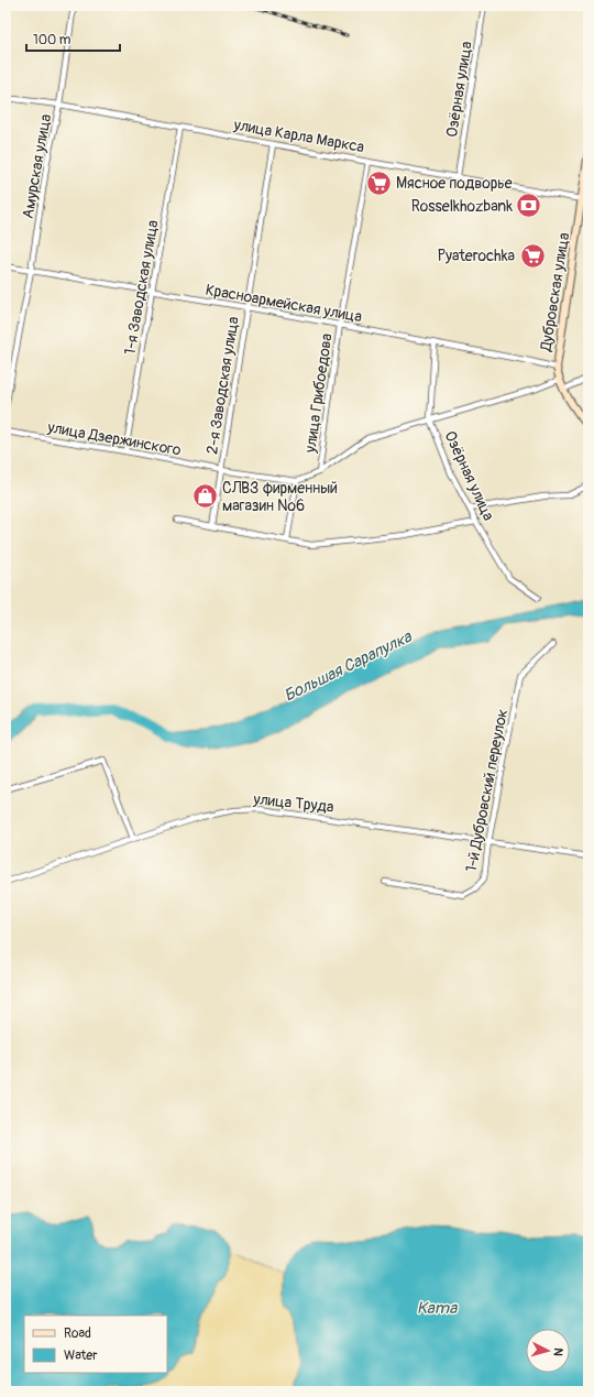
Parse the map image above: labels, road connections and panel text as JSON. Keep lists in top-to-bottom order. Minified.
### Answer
{"streets":{"main road":["Дубровская улица"],"street":["Озёрная улица","улица Карла Маркса","Амурская улица","1-я Заводская улица","Красноармейская улица","2-я Заводская улица","улица Грибоедова","улица Дзержинского","1-й Дубровский переулок","улица Труда"]},"crossings":[["Озёрная улица","улица Карла Маркса"],["Озёрная улица","Красноармейская улица"],["улица Карла Маркса","Амурская улица"],["улица Карла Маркса","1-я Заводская улица"],["улица Карла Маркса","Дубровская улица"],["улица Карла Маркса","2-я Заводская улица"],["улица Карла Маркса","улица Грибоедова"],["Амурская улица","Красноармейская улица"],["1-я Заводская улица","Красноармейская улица"],["1-я Заводская улица","улица Дзержинского"],["Дубровская улица","Красноармейская улица"],["Красноармейская улица","2-я Заводская улица"],["Красноармейская улица","улица Грибоедова"],["2-я Заводская улица","улица Дзержинского"],["1-й Дубровский переулок","улица Труда"]],"water":["Большая Сарапулка","Kama"],"places":{"supermarket":["Мясное подворье","Pyaterochka"],"bank":["Rosselkhozbank"],"shop":["СЛВЗ фирменный магазин №6"]},"legend":["Road","Water"],"scale_bar":"100 m","north":"right"}
